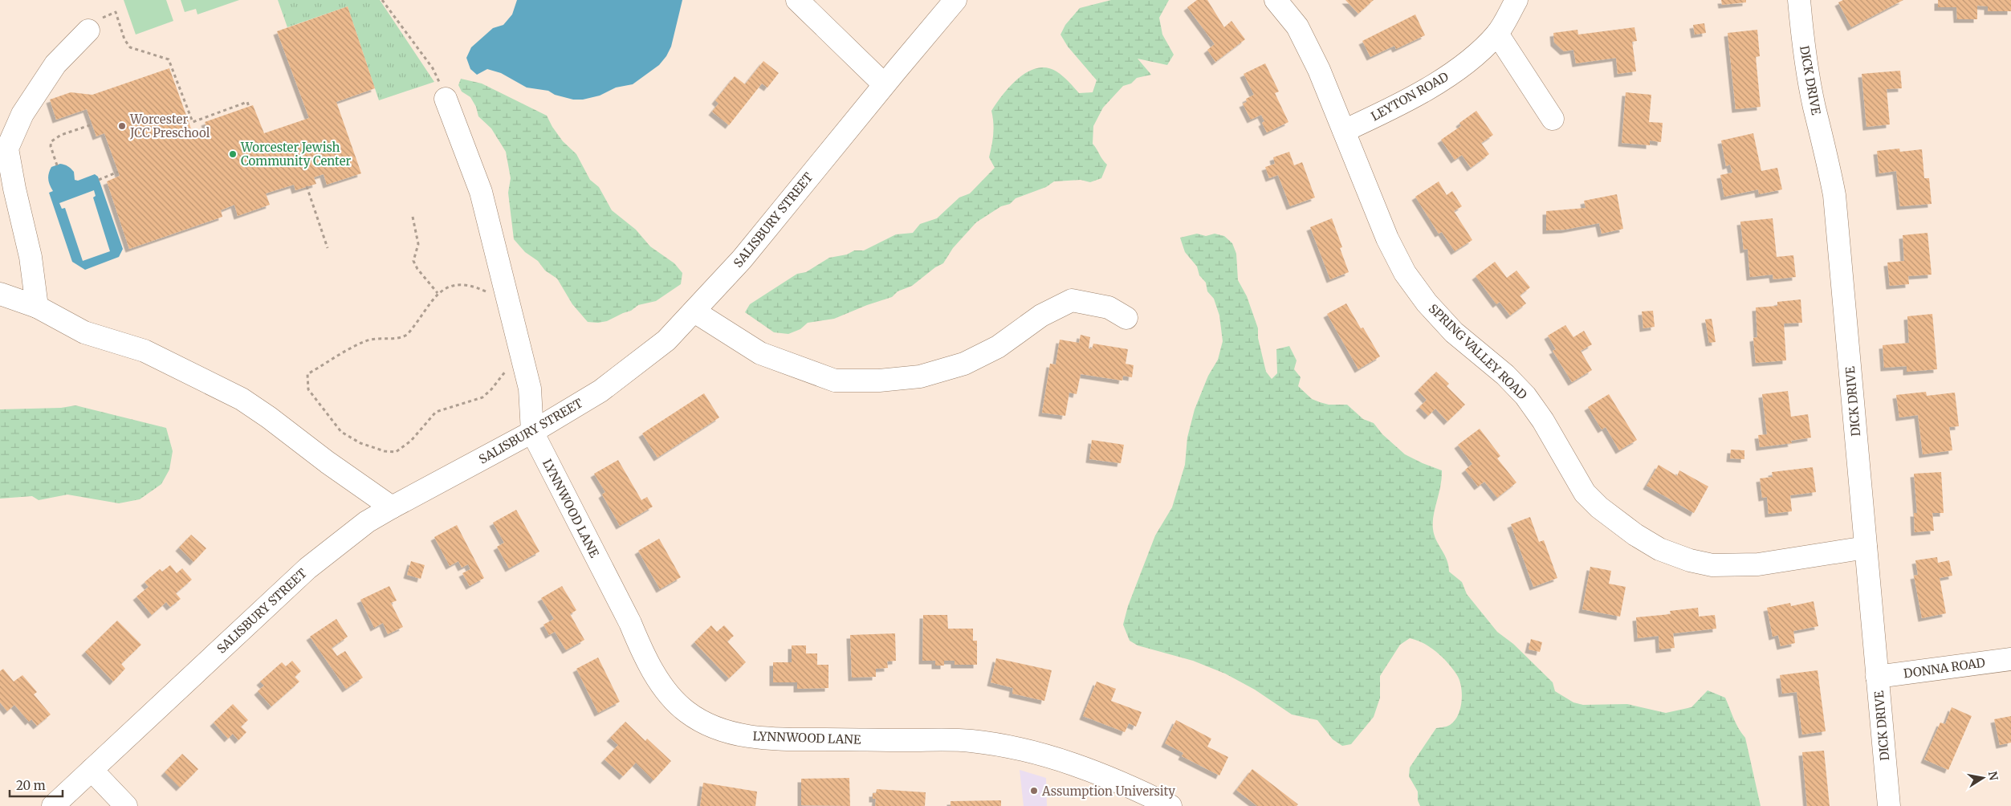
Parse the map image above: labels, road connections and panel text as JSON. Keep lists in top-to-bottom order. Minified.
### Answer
{"streets":{"street":["DICK DRIVE","LEYTON ROAD","SALISBURY STREET","SPRING VALLEY ROAD","LYNNWOOD LANE","DONNA ROAD"]},"crossings":[["DICK DRIVE","SPRING VALLEY ROAD"],["DICK DRIVE","DONNA ROAD"],["LEYTON ROAD","SPRING VALLEY ROAD"],["SALISBURY STREET","LYNNWOOD LANE"]],"places":["Worcester JCC Preschool","Worcester Jewish Community Center","Assumption University"],"scale_bar":"20 m","north":"right"}
